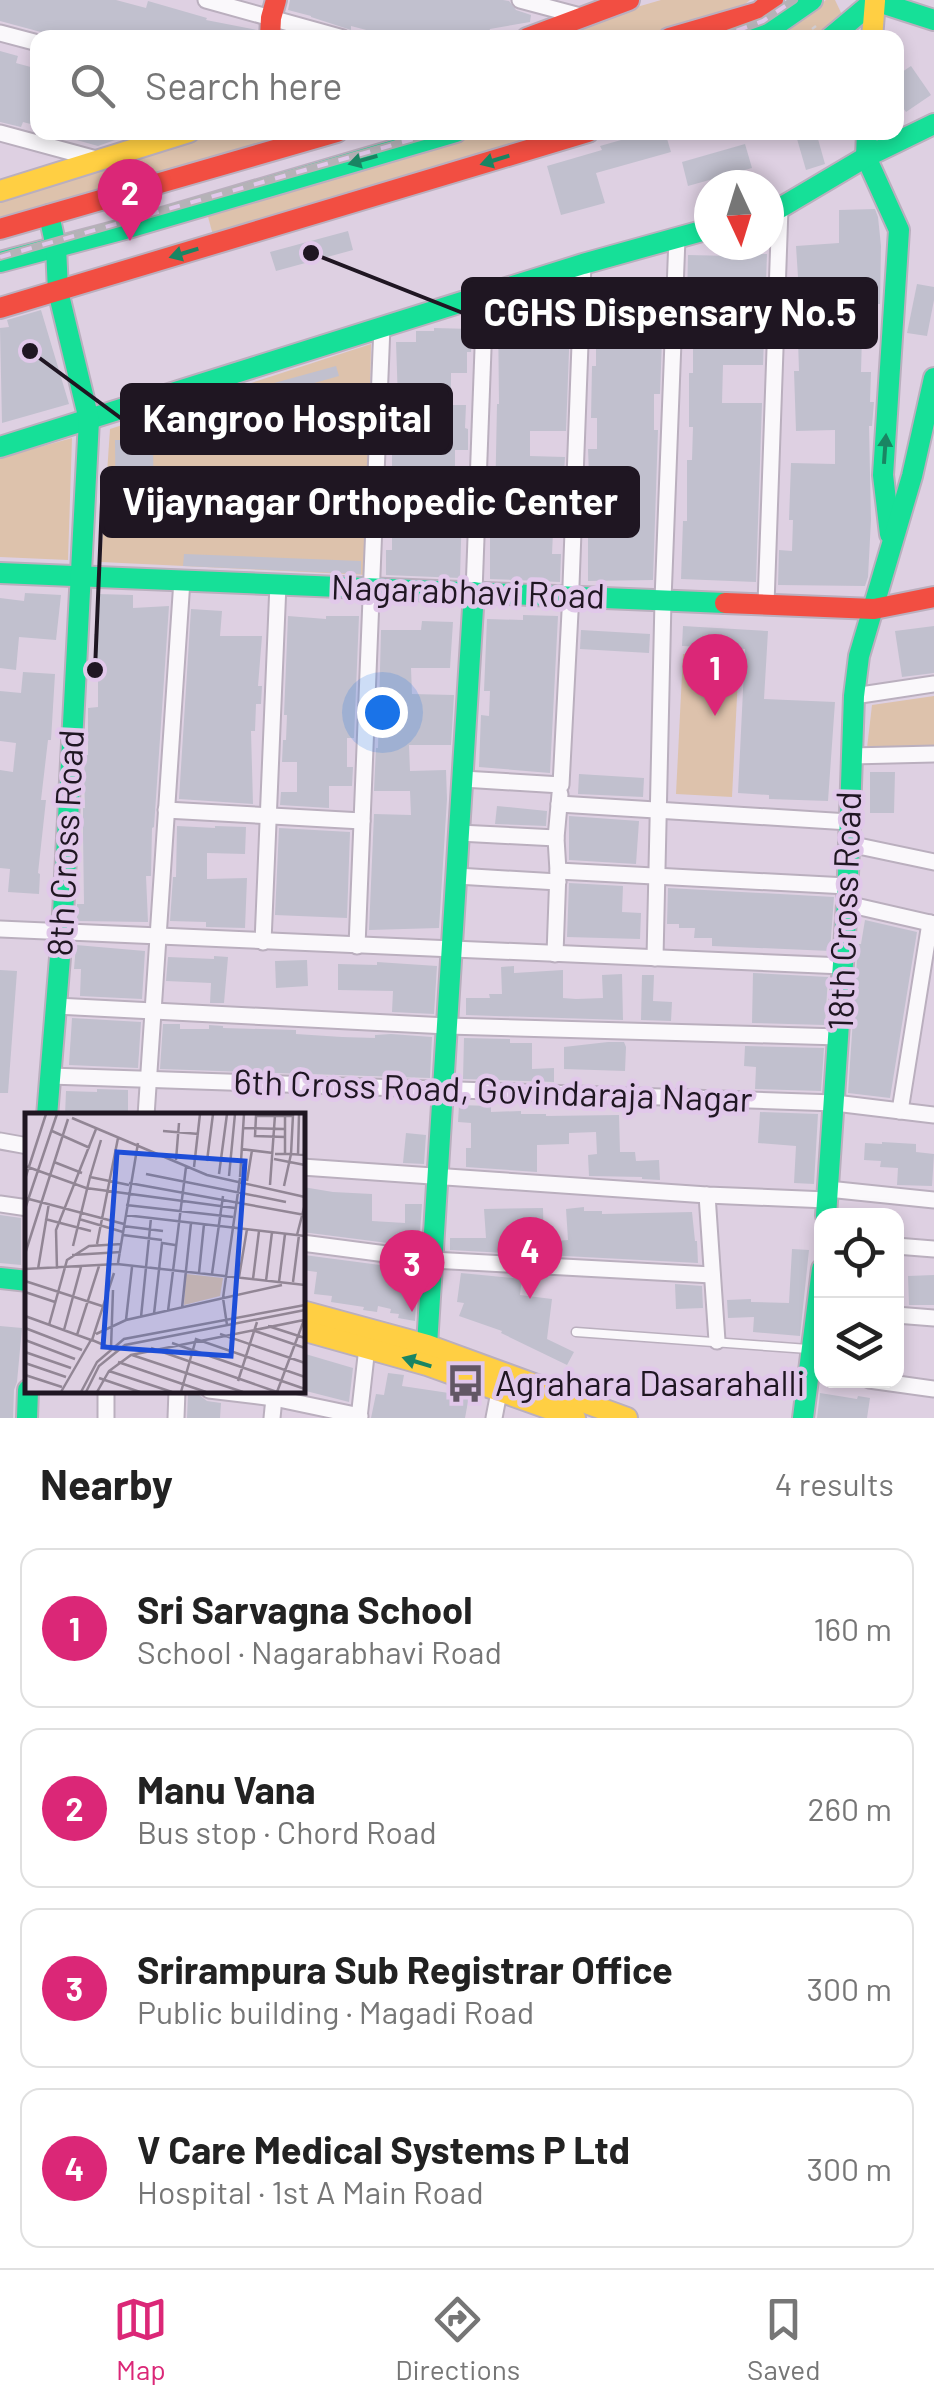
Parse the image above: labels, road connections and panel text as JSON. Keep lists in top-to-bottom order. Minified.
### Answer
{"streets":{"main road":["Nagarabhavi Road","8th Cross Road","18th Cross Road"],"street":["6th Cross Road, Govindaraja Nagar"]},"crossings":[["Nagarabhavi Road","8th Cross Road"],["Nagarabhavi Road","18th Cross Road"],["8th Cross Road","6th Cross Road, Govindaraja Nagar"],["18th Cross Road","6th Cross Road, Govindaraja Nagar"]],"places":{"other":["CGHS Dispensary No.5","Kangroo Hospital","Vijaynagar Orthopedic Center"],"bus stop":["Agrahara Dasarahalli"]},"north":"bottom","page":{"search":"Search here","pins":["2","1","4","3"],"heading":["Nearby","4 results"],"list":[{"mark":"1","name":"Sri Sarvagna School","note":"School · Nagarabhavi Road","value":"160 m"},{"mark":"2","name":"Manu Vana","note":"Bus stop · Chord Road","value":"260 m"},{"mark":"3","name":"Srirampura Sub Registrar Office","note":"Public building · Magadi Road","value":"300 m"},{"mark":"4","name":"V Care Medical Systems P Ltd","note":"Hospital · 1st A Main Road","value":"300 m"}],"nav":["Map","Directions","Saved"]}}
